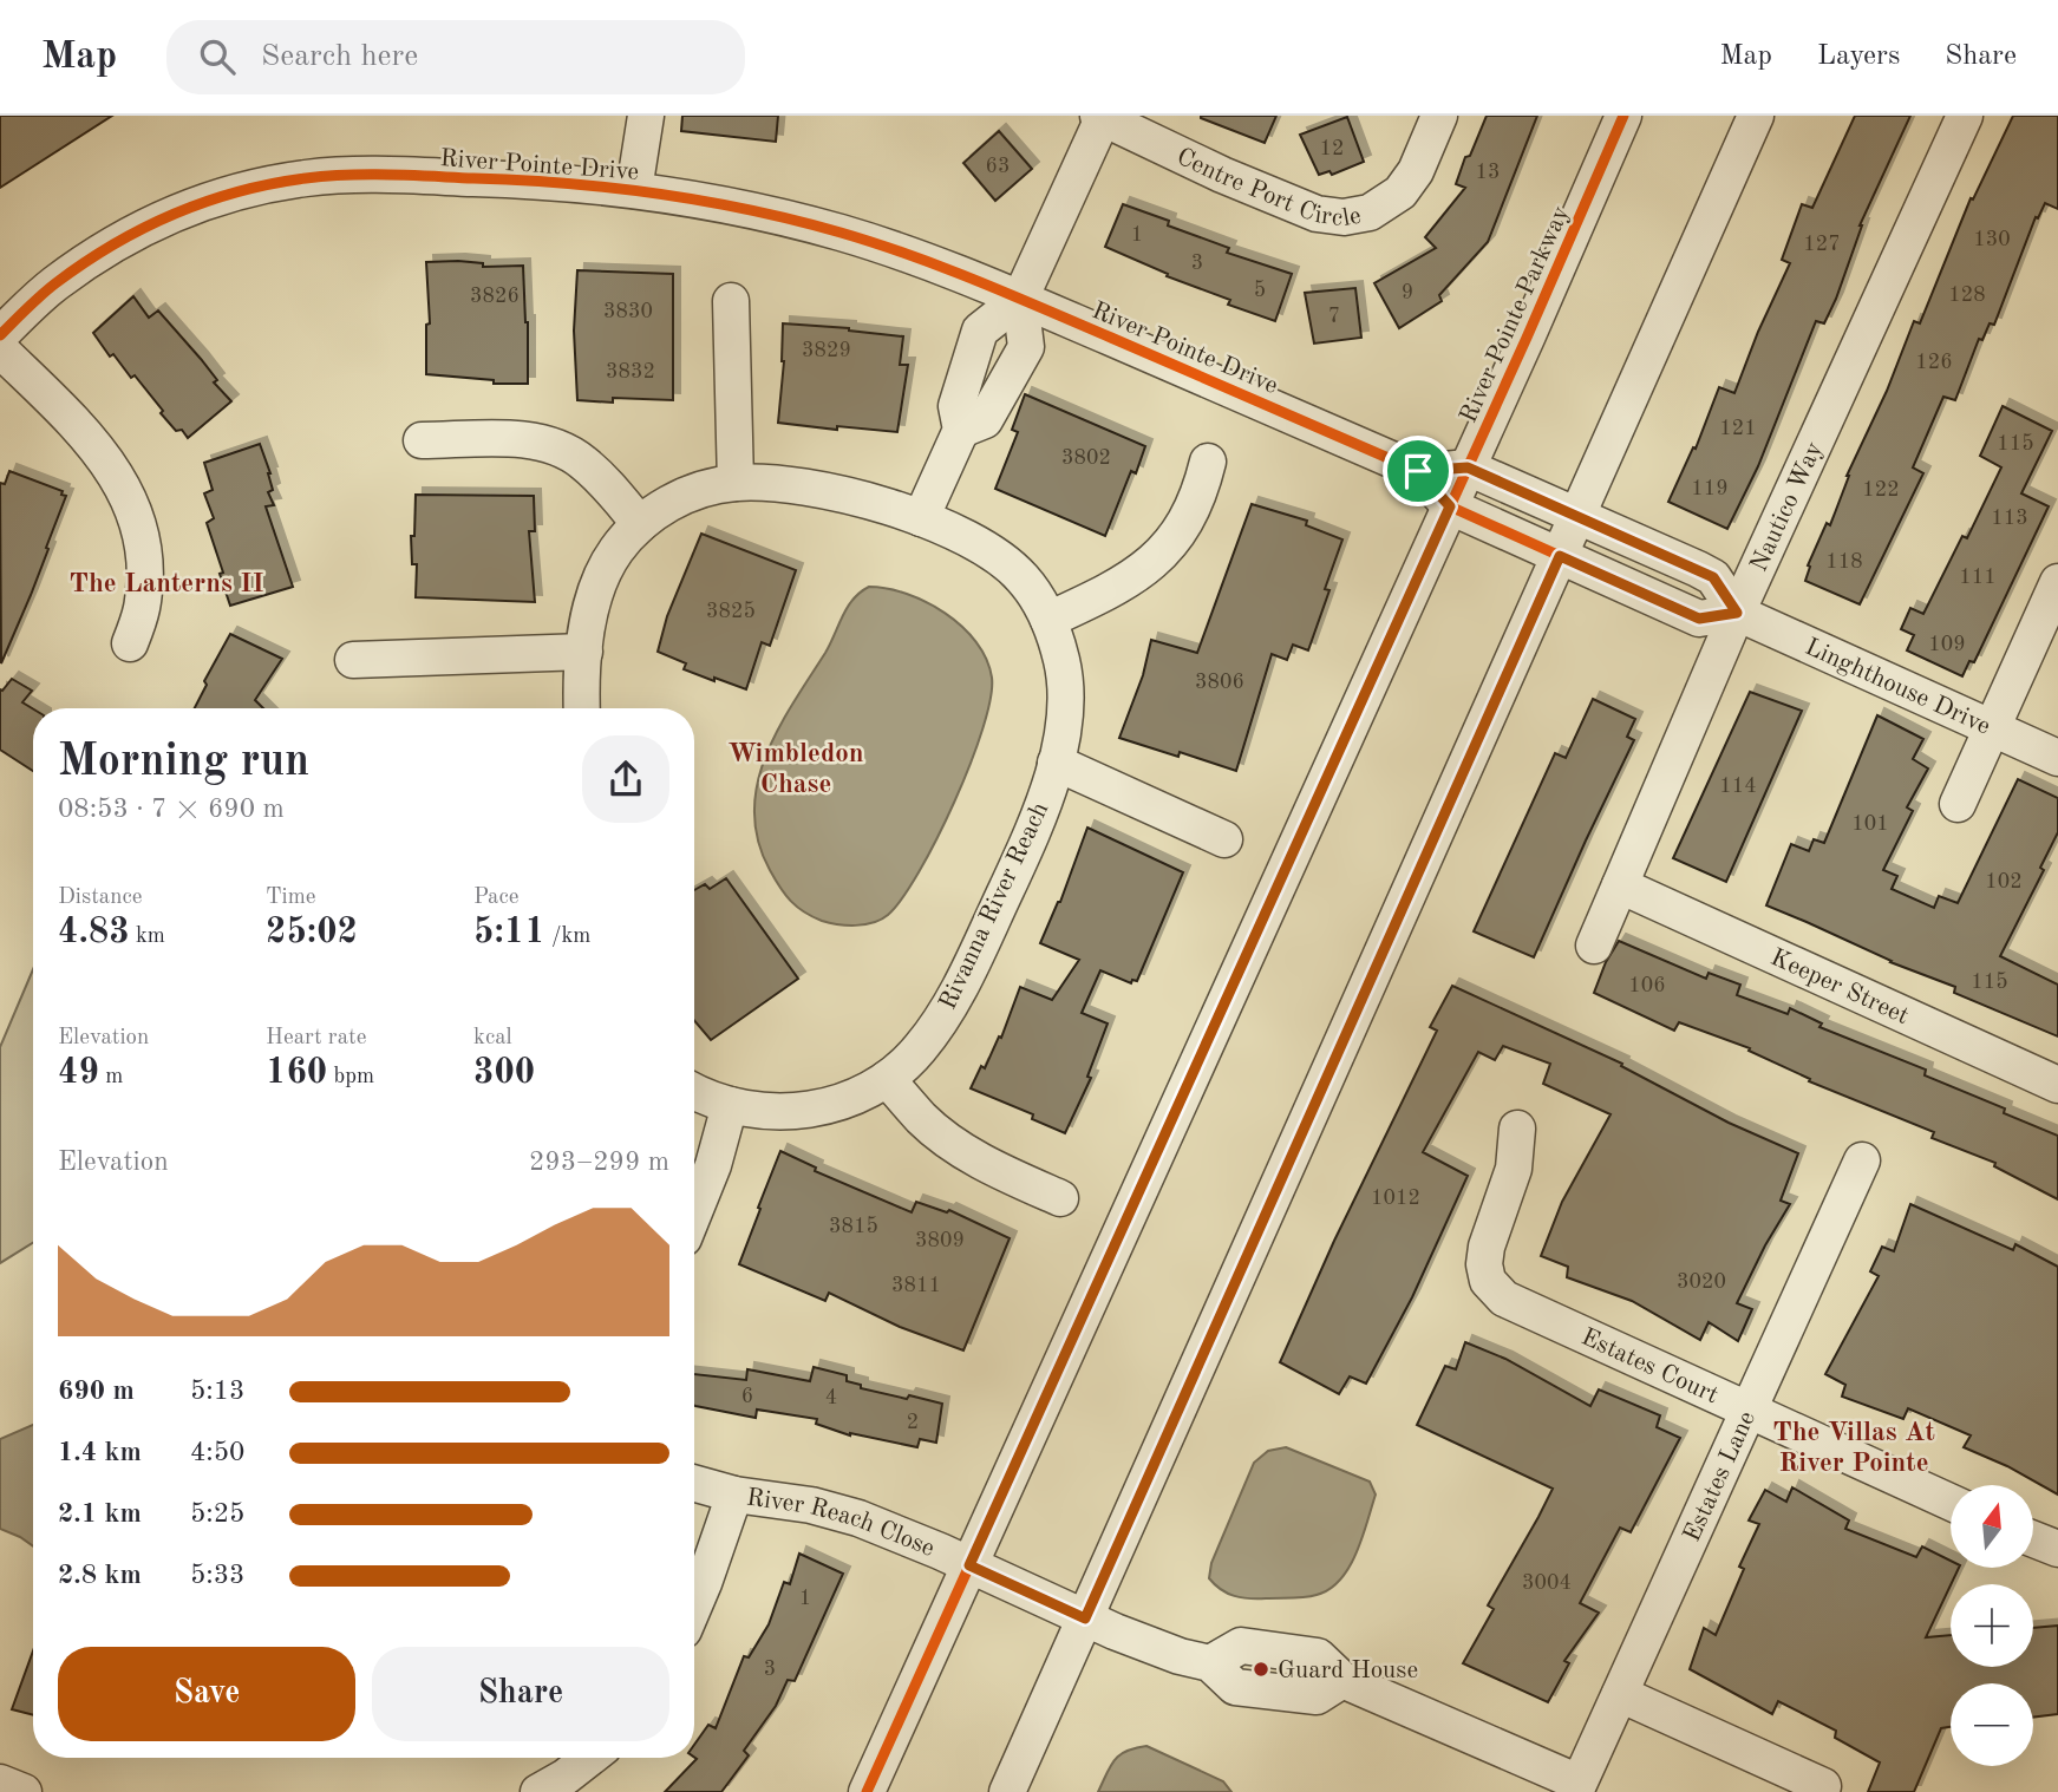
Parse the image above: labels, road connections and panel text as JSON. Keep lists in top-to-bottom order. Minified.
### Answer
{"streets":{"street":["River Pointe Drive","Centre Port Circle","River Pointe Parkway","Nautico Way","Linghthouse Drive","Rivanna River Reach","Keeper Street","Estates Court","Estates Lane","River Reach Close"]},"crossings":[["River Pointe Drive","Centre Port Circle"],["River Pointe Drive","River Pointe Parkway"],["River Pointe Parkway","River Reach Close"],["Nautico Way","Linghthouse Drive"],["Nautico Way","Keeper Street"],["Estates Court","Estates Lane"],["Estates Lane","River Reach Close"]],"districts":["The Lanterns II","Wimbledon Chase","The Villas At River Pointe"],"places":["Guard House"],"house_numbers":["12","63","13","1","130","127","3","5","9","128","3826","3830","7","3829","126","3832","121","115","3802","119","122","113","118","111","3825","109","3806","114","101","102","115","106","1012","3815","3809","3020","3811","6","4","2","3004","1","3"],"north":"top","page":{"header":"Map","search":"Search here","nav":["Map","Layers","Share"],"heading":["Morning run","08:53 · 7 × 690 m"],"stats":[["Distance","4.83 km"],["Time","25:02"],["Pace","5:11 /km"],["Elevation","49 m"],["Heart rate","160 bpm"],["kcal","300"]],"chart":["Elevation","293–299 m"],"list":[{"name":"690 m","note":"5:13"},{"name":"1.4 km","note":"4:50"},{"name":"2.1 km","note":"5:25"},{"name":"2.8 km","note":"5:33"}],"map_buttons":["+","−"],"buttons":["Save","Share"]}}
